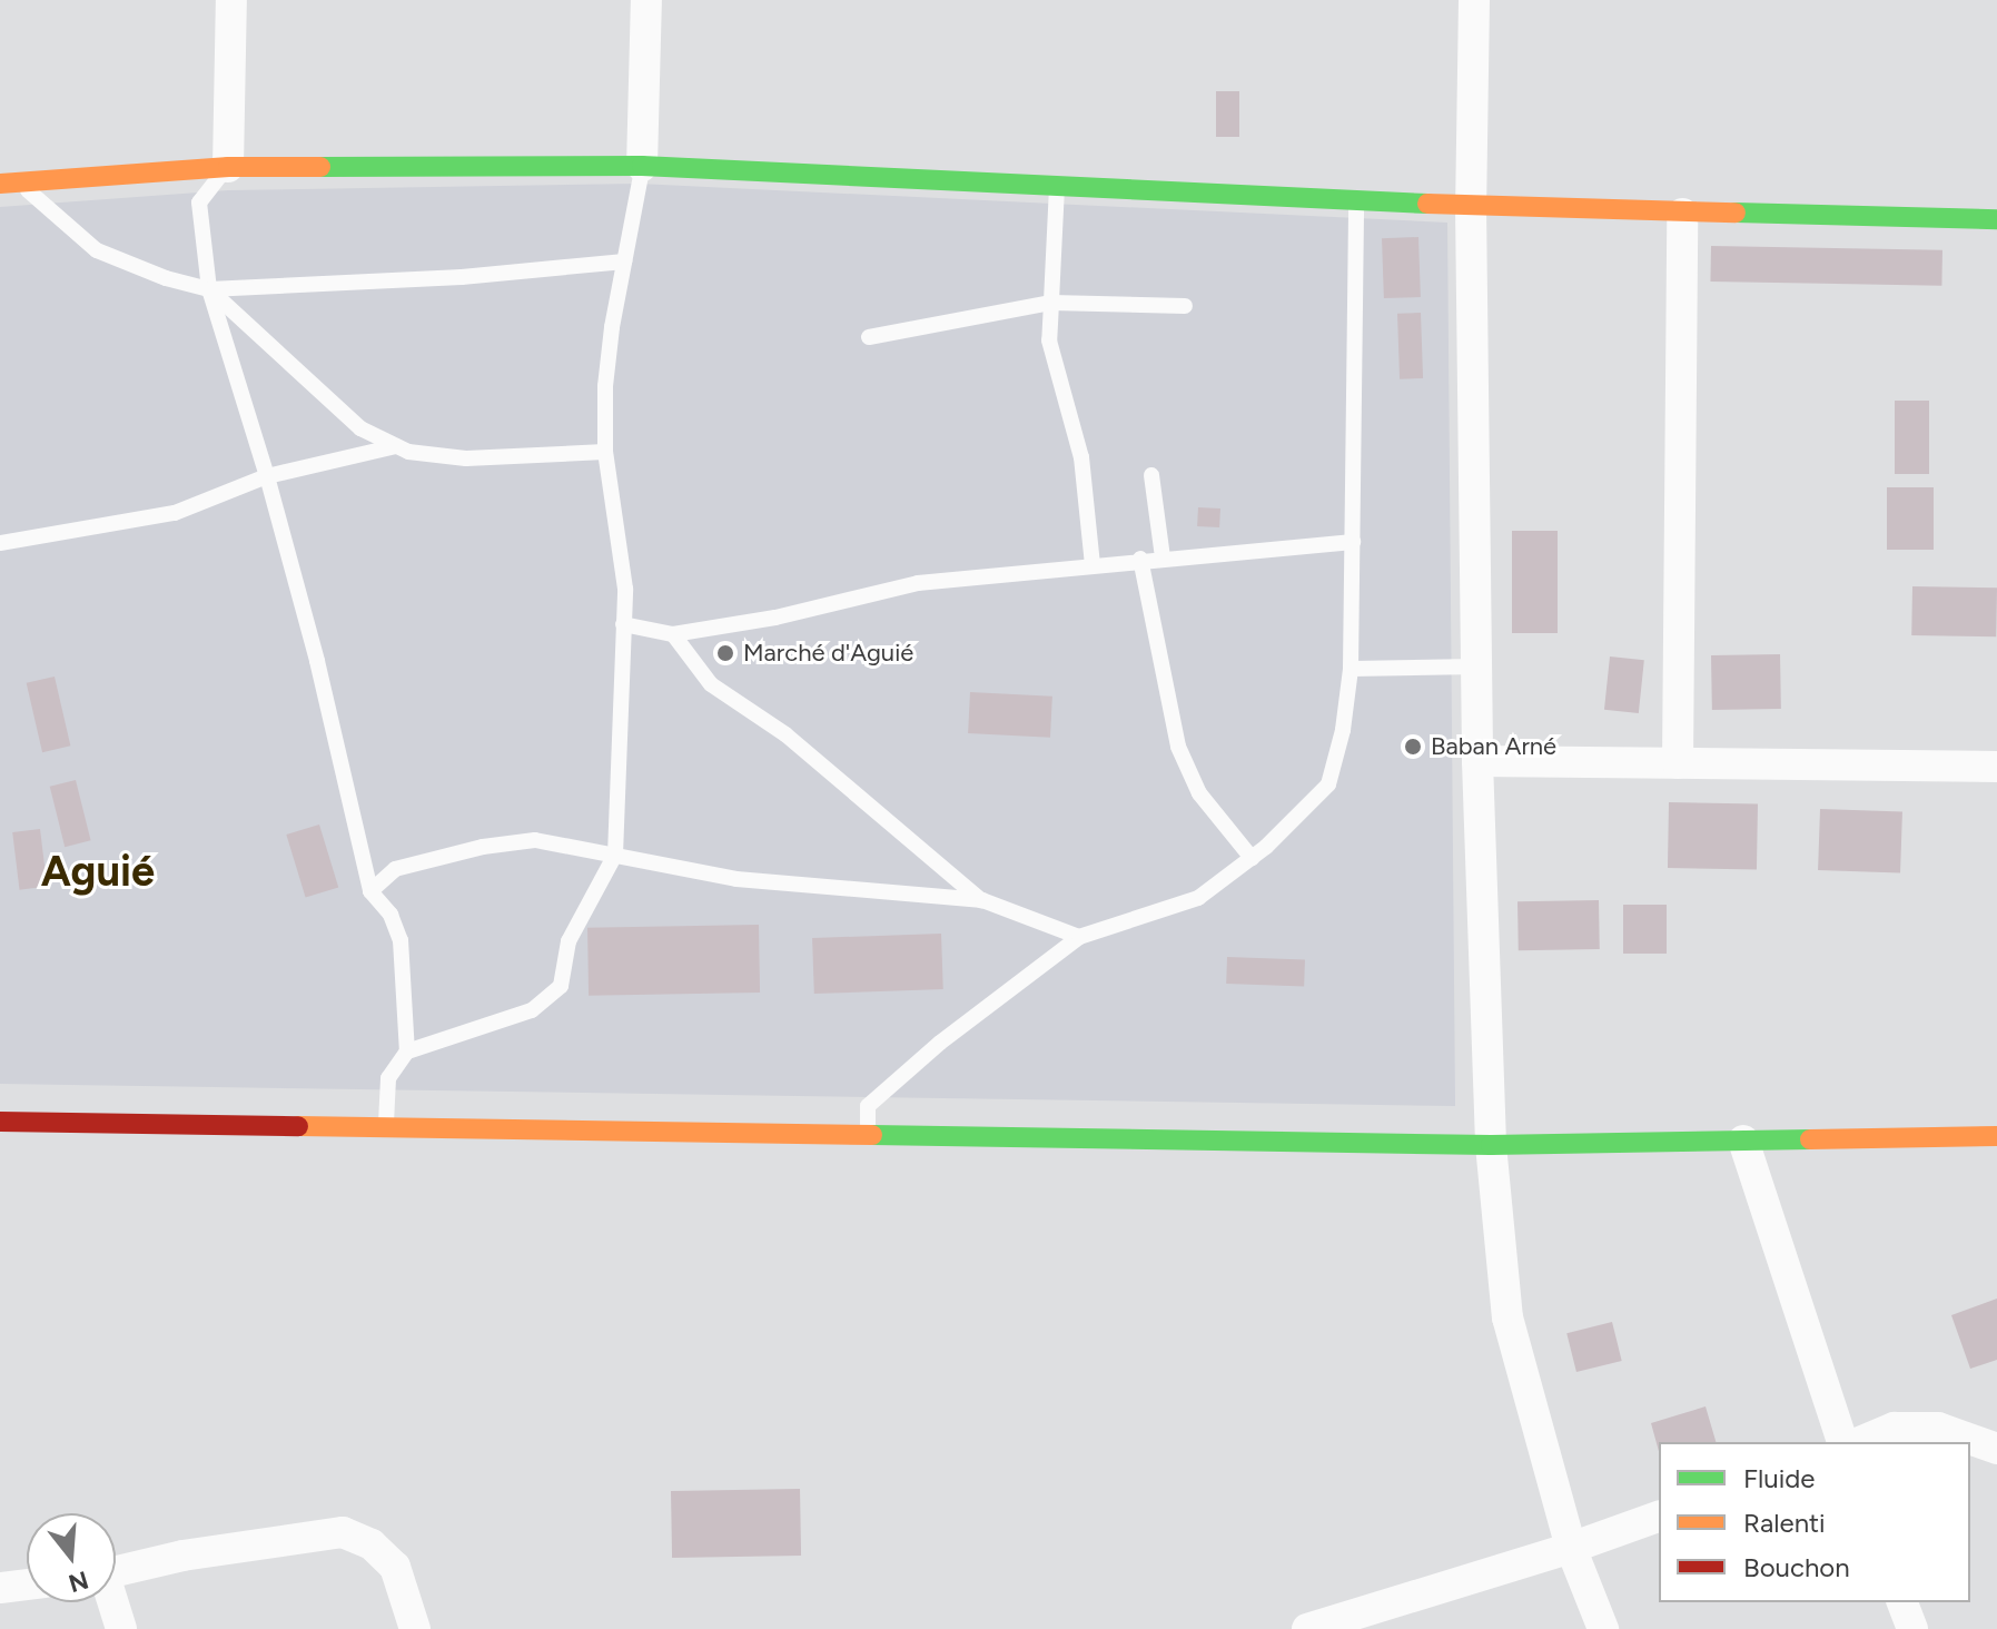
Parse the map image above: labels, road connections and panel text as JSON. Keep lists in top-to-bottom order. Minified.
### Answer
{"districts":["Aguié"],"places":["Marché d'Aguié","Baban Arné"],"legend":["Fluide","Ralenti","Bouchon"],"north":"bottom"}
